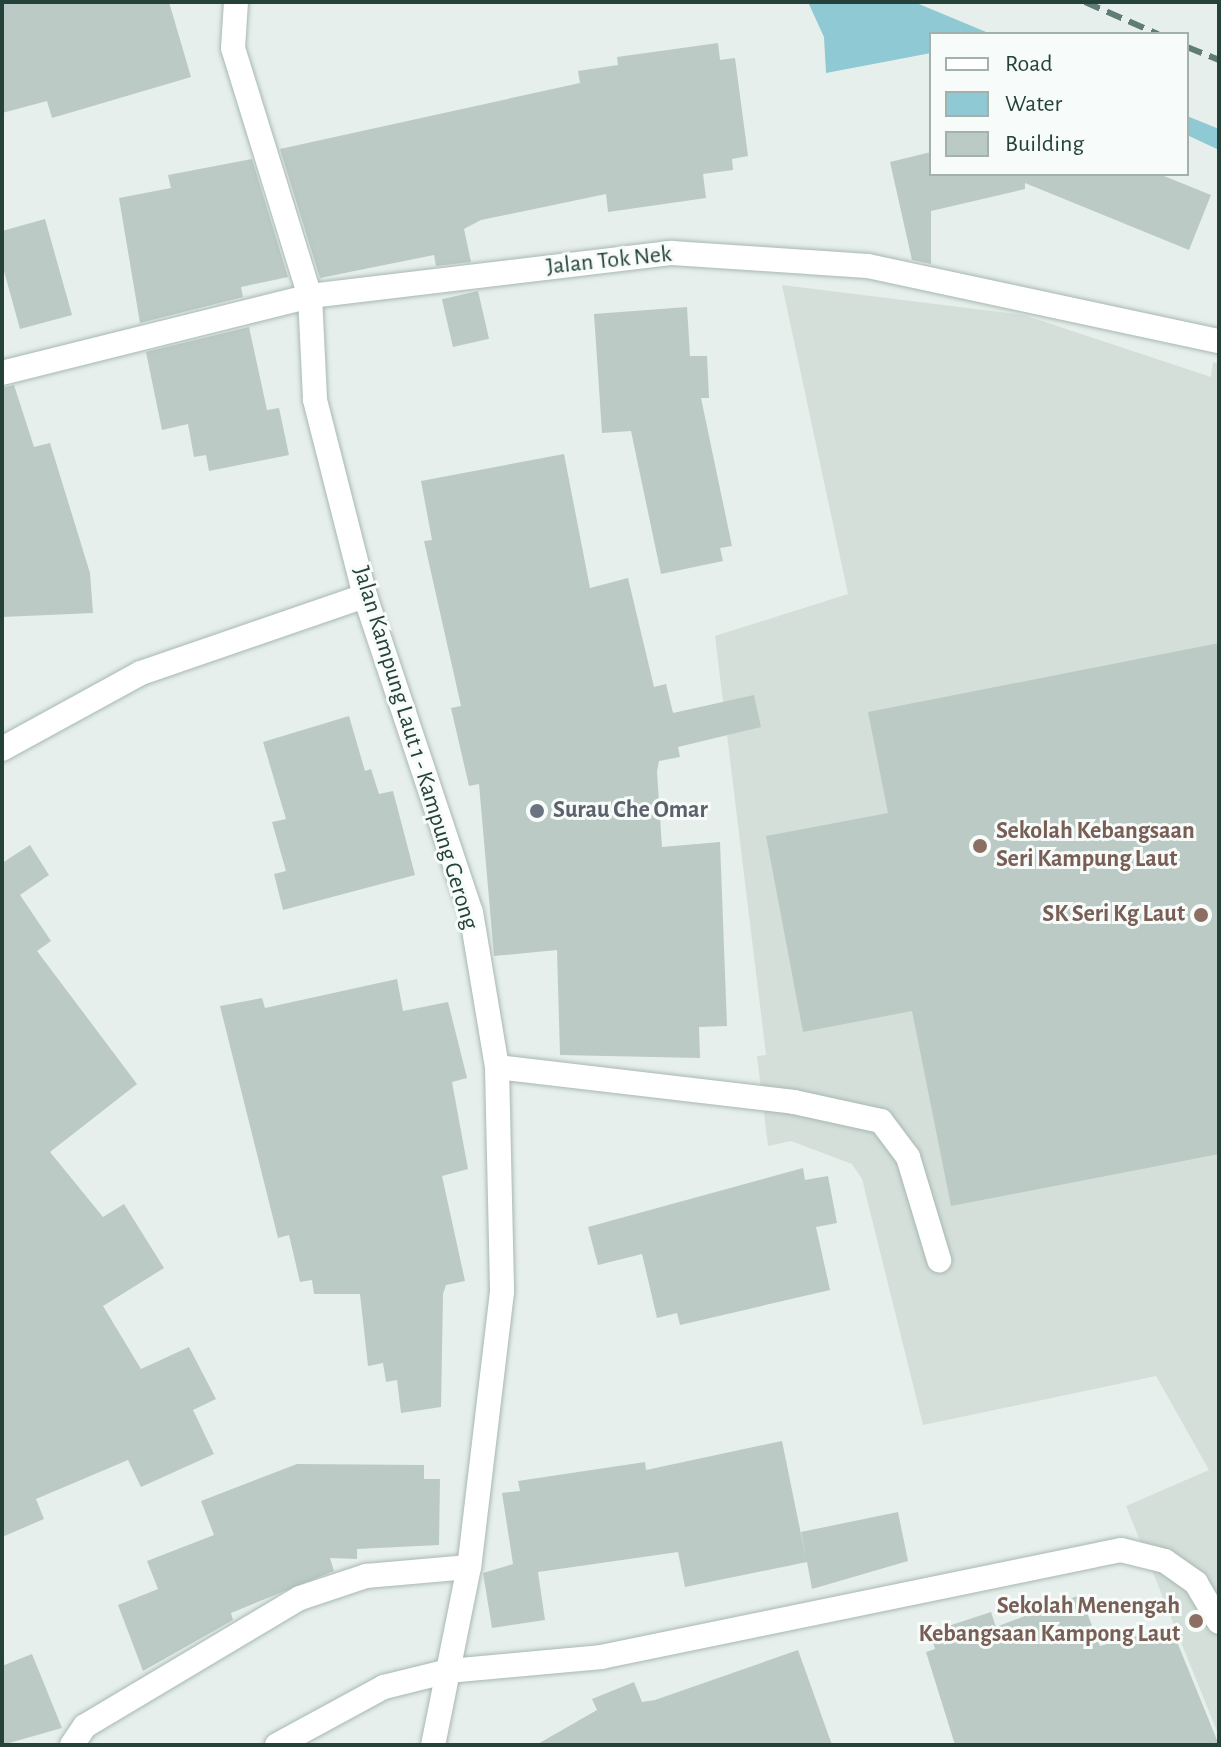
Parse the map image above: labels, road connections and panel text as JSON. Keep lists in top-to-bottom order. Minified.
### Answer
{"streets":{"street":["Jalan Tok Nek","Jalan Kampung Laut 1 - Kampung Gerong"]},"crossings":[["Jalan Tok Nek","Jalan Kampung Laut 1 - Kampung Gerong"]],"places":["Surau Che Omar","Sekolah Kebangsaan Seri Kampung Laut","SK Seri Kg Laut","Sekolah Menengah Kebangsaan Kampong Laut"],"legend":["Road","Water","Building"]}
